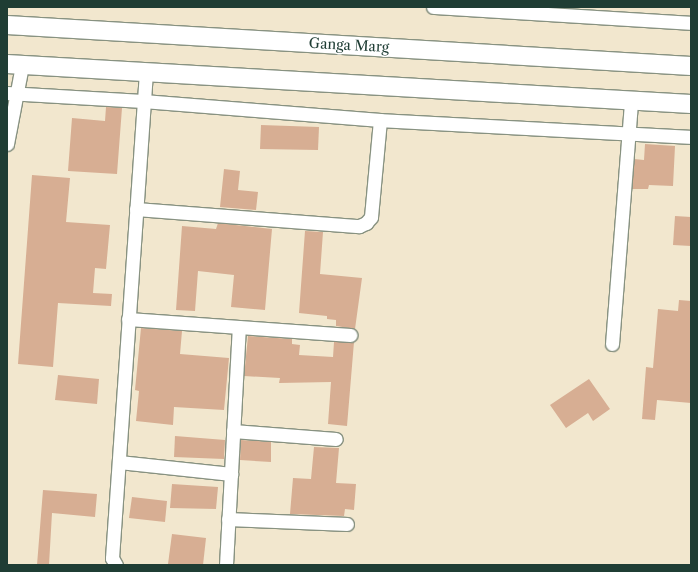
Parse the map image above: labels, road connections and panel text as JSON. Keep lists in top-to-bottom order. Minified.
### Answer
{"streets":{"street":["Ganga Marg"]}}
